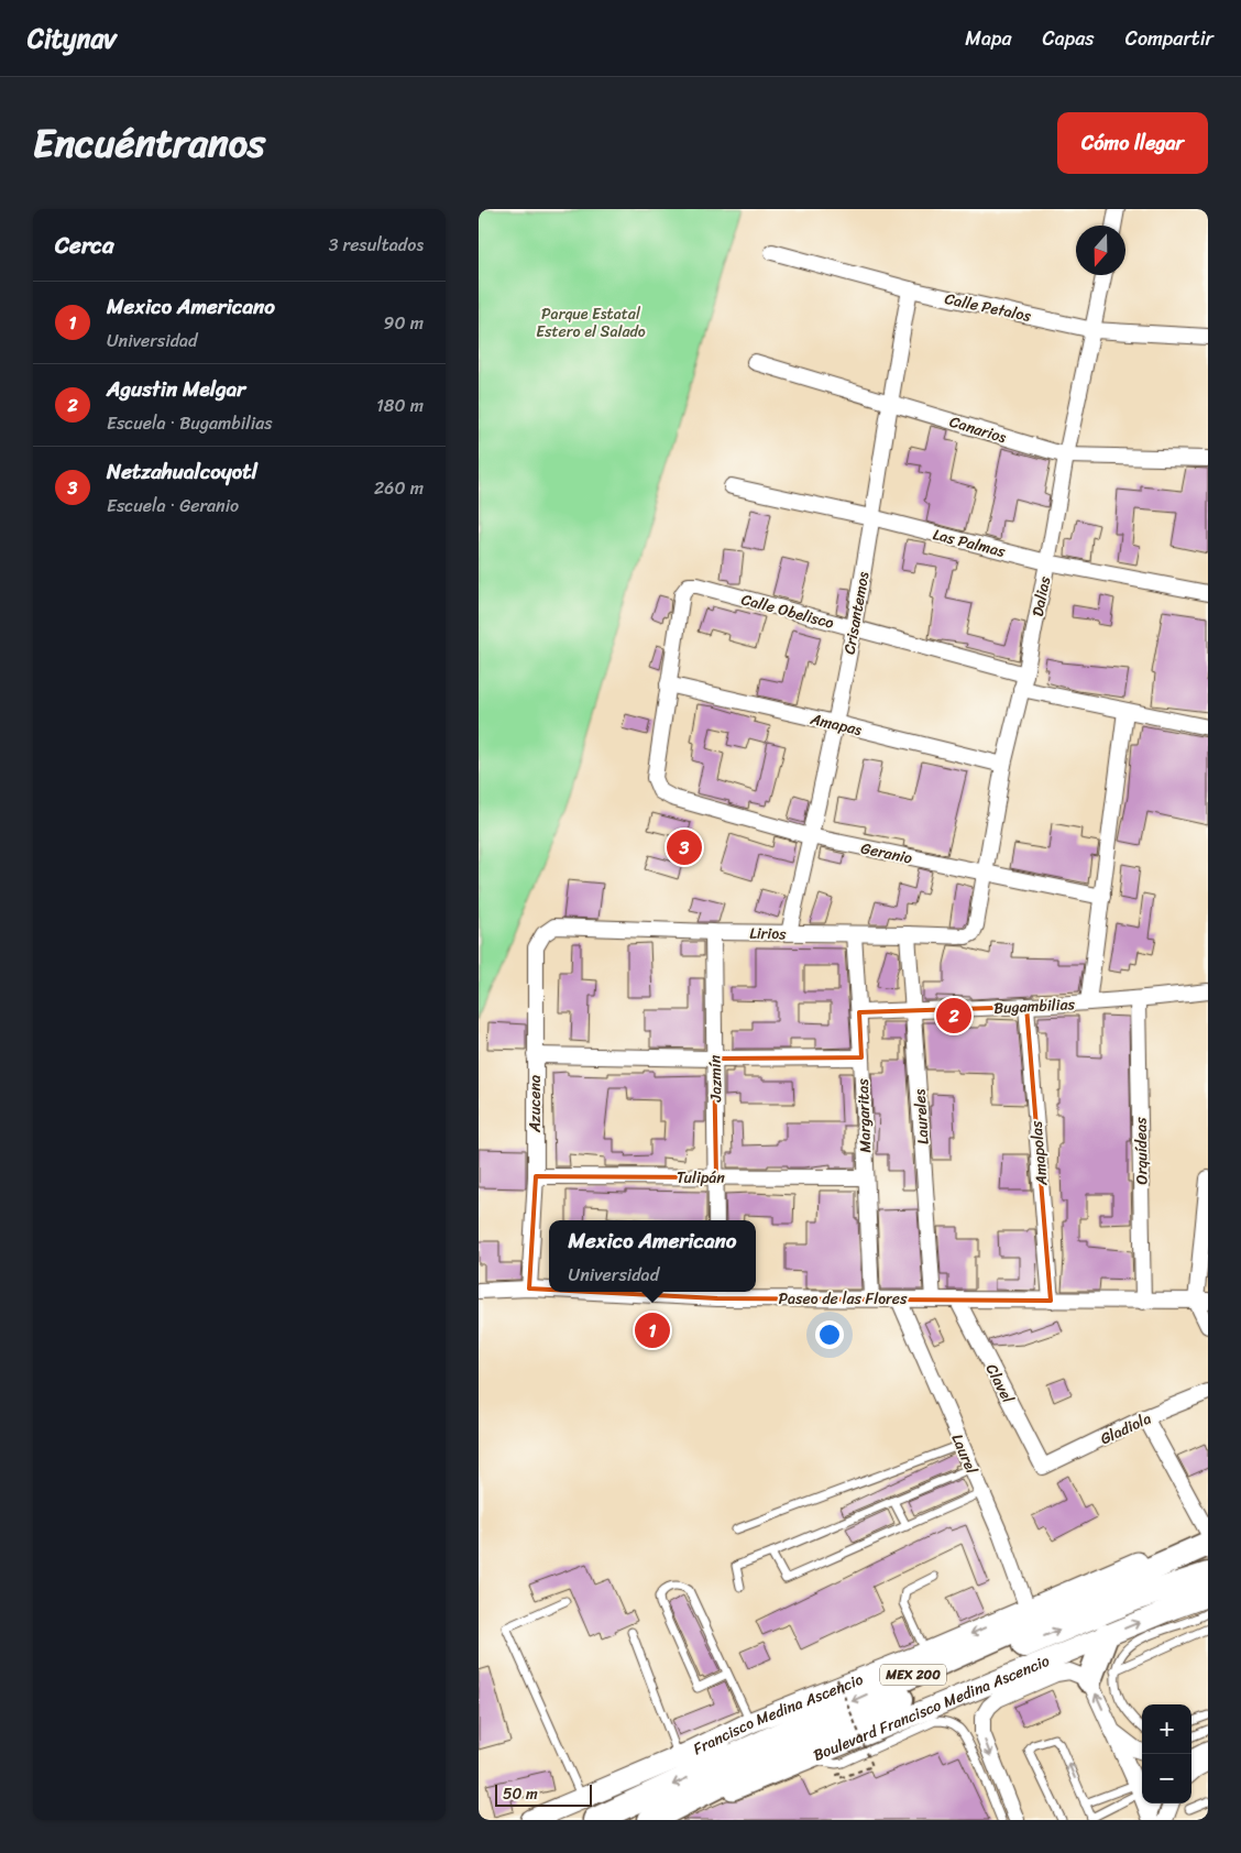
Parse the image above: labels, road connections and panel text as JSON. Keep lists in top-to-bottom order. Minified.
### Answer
{"streets":{"highway":["MEX 200","Francisco Medina Ascencio"],"main road":["Boulevard Francisco Medina Ascencio"],"street":["Calle Petalos","Canarios","Las Palmas","Dalias","Calle Obelisco","Crisantemos","Amapas","Geranio","Lirios","Bugambilias","Jazmín","Azucena","Margaritas","Laureles","Orquídeas","Amapolas","Tulipán","Paseo de las Flores","Clavel","Gladiola","Laurel"]},"crossings":[["Calle Petalos","Dalias"],["Calle Petalos","Crisantemos"],["Canarios","Dalias"],["Canarios","Crisantemos"],["Las Palmas","Dalias"],["Las Palmas","Crisantemos"],["Dalias","Calle Obelisco"],["Dalias","Amapas"],["Dalias","Geranio"],["Dalias","Lirios"],["Calle Obelisco","Crisantemos"],["Calle Obelisco","Amapas"],["Calle Obelisco","Geranio"],["Crisantemos","Amapas"],["Crisantemos","Geranio"],["Crisantemos","Lirios"],["Amapas","Geranio"],["Lirios","Jazmín"],["Lirios","Azucena"],["Lirios","Margaritas"],["Lirios","Laureles"],["Bugambilias","Margaritas"],["Bugambilias","Laureles"],["Bugambilias","Orquídeas"],["Bugambilias","Amapolas"],["Jazmín","Tulipán"],["Azucena","Tulipán"],["Azucena","Paseo de las Flores"],["Margaritas","Tulipán"],["Margaritas","Paseo de las Flores"],["Laureles","Paseo de las Flores"],["Orquídeas","Paseo de las Flores"],["Amapolas","Paseo de las Flores"],["Paseo de las Flores","Clavel"],["Paseo de las Flores","Laurel"],["Clavel","Gladiola"],["Laurel","Francisco Medina Ascencio"],["MEX 200","Boulevard Francisco Medina Ascencio"]],"parks":["Parque Estatal Estero el Salado"],"scale_bar":"50 m","north":"bottom","page":{"header":"Citynav","nav":["Mapa","Capas","Compartir"],"title":"Encuéntranos","buttons":"Cómo llegar","heading":["Cerca","3 resultados"],"list":[{"mark":"1","name":"Mexico Americano","note":"Universidad","value":"90 m"},{"mark":"2","name":"Agustin Melgar","note":"Escuela · Bugambilias","value":"180 m"},{"mark":"3","name":"Netzahualcoyotl","note":"Escuela · Geranio","value":"260 m"}],"pins":["3","2","1"],"popup":["Mexico Americano","Universidad"],"map_buttons":["+","−"],"scale":"50 m"}}
